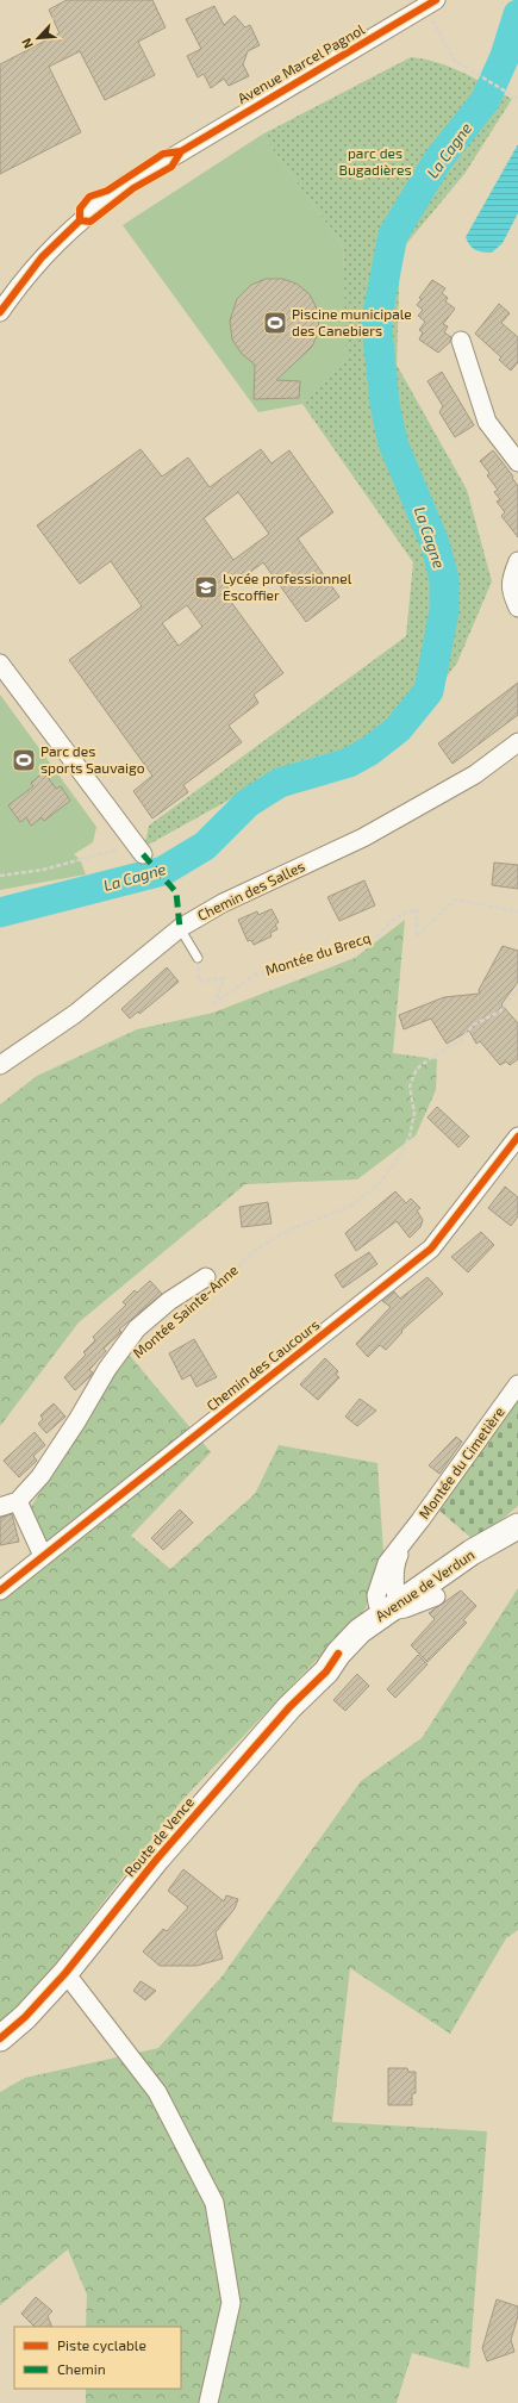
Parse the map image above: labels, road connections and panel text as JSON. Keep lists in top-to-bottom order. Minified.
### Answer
{"streets":{"main road":["Avenue de Verdun","Route de Vence"],"street":["Avenue Marcel Pagnol","Chemin des Salles","Chemin des Caucours","Montée du Cimetière"],"path":["Montée du Brecq","Montée Sainte-Anne"]},"crossings":[["Montée du Cimetière","Avenue de Verdun"],["Montée du Cimetière","Route de Vence"],["Avenue de Verdun","Route de Vence"]],"water":["La Cagne"],"parks":["parc des Bugadières"],"places":{"sports":["Piscine municipale des Canebiers","Parc des sports Sauvaigo"],"school or university":["Lycée professionnel Escoffier"]},"legend":["Piste cyclable","Chemin"],"north":"bottom left"}
